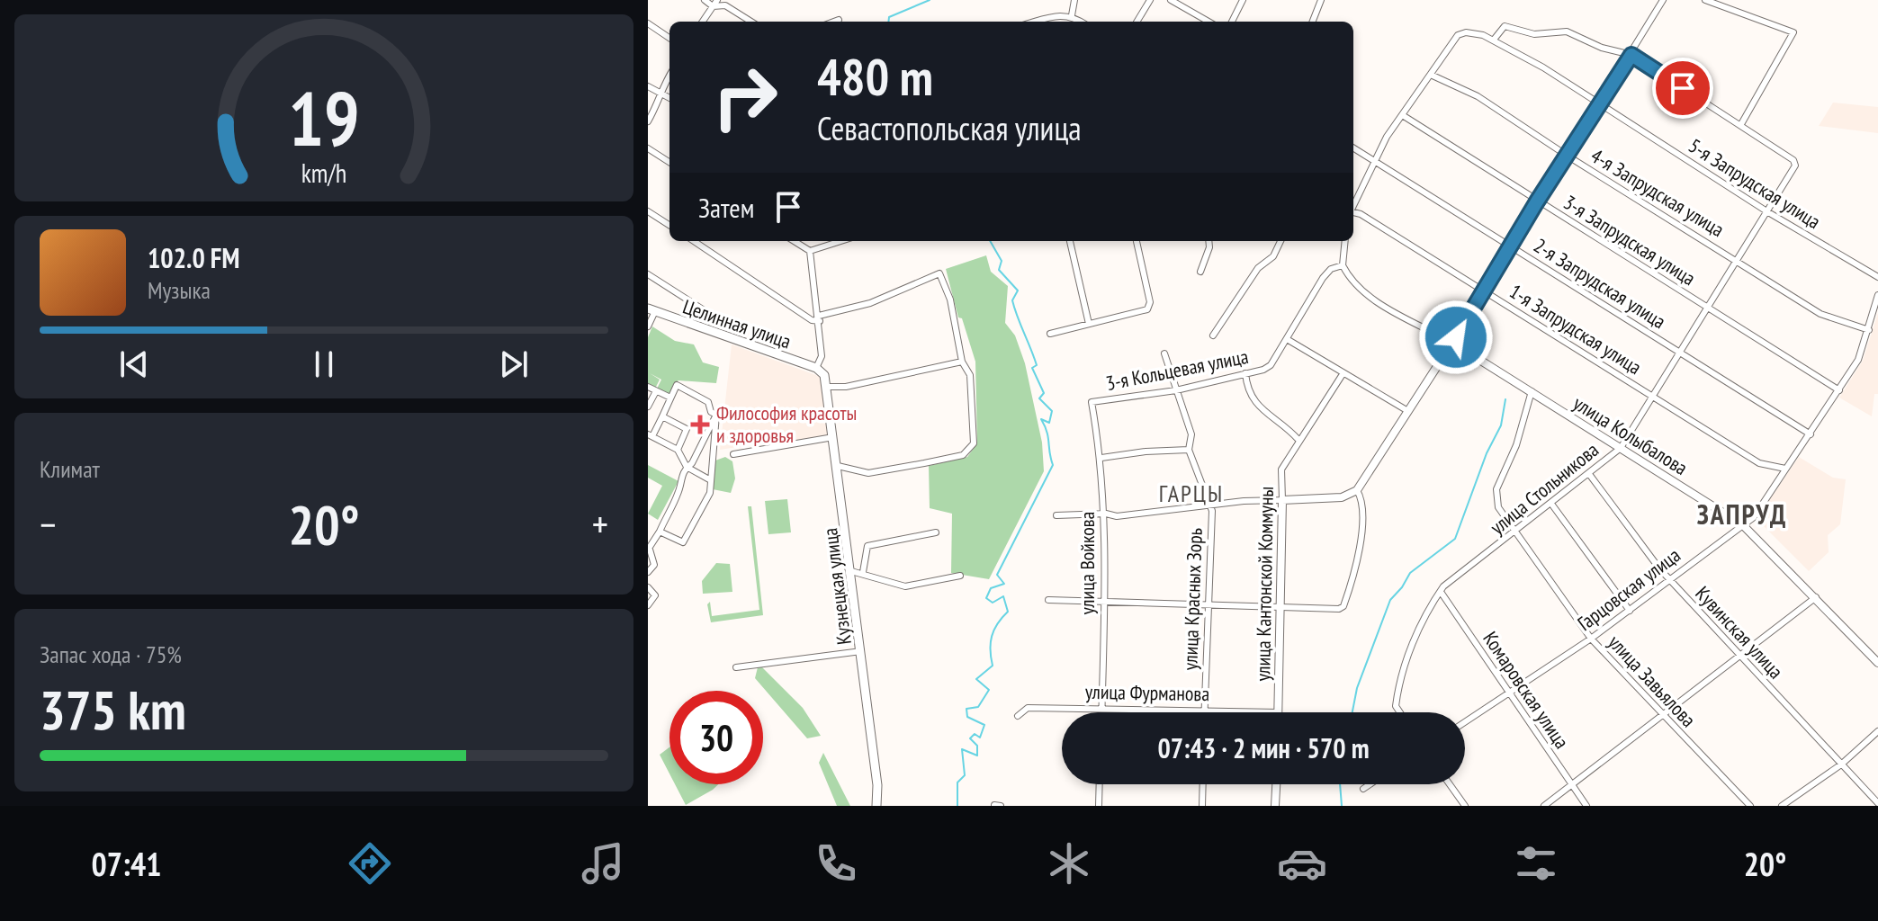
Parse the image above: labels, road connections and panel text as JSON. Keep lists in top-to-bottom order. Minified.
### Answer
{"streets":{"main road":["Целинная улица","Кузнецкая улица"],"street":["5-я Запрудская улица","4-я Запрудская улица","3-я Запрудская улица","2-я Запрудская улица","1-я Запрудская улица","3-я Кольцевая улица","улица Колыбалова","улица Стольникова","улица Войкова","улица Кантонской Коммуны","Гарцовская улица","улица Красных Зорь","Кувинская улица","улица Завьялова","Комаровская улица","улица Фурманова"]},"crossings":[["5-я Запрудская улица","4-я Запрудская улица"],["5-я Запрудская улица","улица Стольникова"],["4-я Запрудская улица","улица Стольникова"],["4-я Запрудская улица","Гарцовская улица"],["3-я Запрудская улица","улица Стольникова"],["3-я Запрудская улица","Гарцовская улица"],["2-я Запрудская улица","улица Стольникова"],["2-я Запрудская улица","Гарцовская улица"],["Целинная улица","Кузнецкая улица"],["1-я Запрудская улица","улица Стольникова"],["1-я Запрудская улица","Гарцовская улица"],["3-я Кольцевая улица","улица Колыбалова"],["3-я Кольцевая улица","улица Войкова"],["3-я Кольцевая улица","улица Красных Зорь"],["улица Колыбалова","улица Стольникова"],["улица Колыбалова","Гарцовская улица"],["улица Колыбалова","улица Завьялова"],["улица Стольникова","Кувинская улица"],["улица Стольникова","улица Завьялова"],["улица Стольникова","Комаровская улица"],["улица Войкова","улица Фурманова"],["улица Кантонской Коммуны","улица Фурманова"],["Гарцовская улица","Кувинская улица"],["Гарцовская улица","улица Завьялова"],["Гарцовская улица","Комаровская улица"],["улица Красных Зорь","улица Фурманова"]],"districts":["ГАРЦЫ","ЗАПРУД"],"places":{"health":["Философия красоты и здоровья"]},"page":{"turn":["480 m","Севастопольская улица"],"then":"Затем","song":["102.0 FM","Музыка"],"tile":["Климат",["Запас хода · 75%","375 km"]],"heat":["−","20°","+"],"limit":"30","trip":"07:43 · 2 мин · 570 m","tabs":["07:41","20°"],"gauge":["19","km/h"]}}
